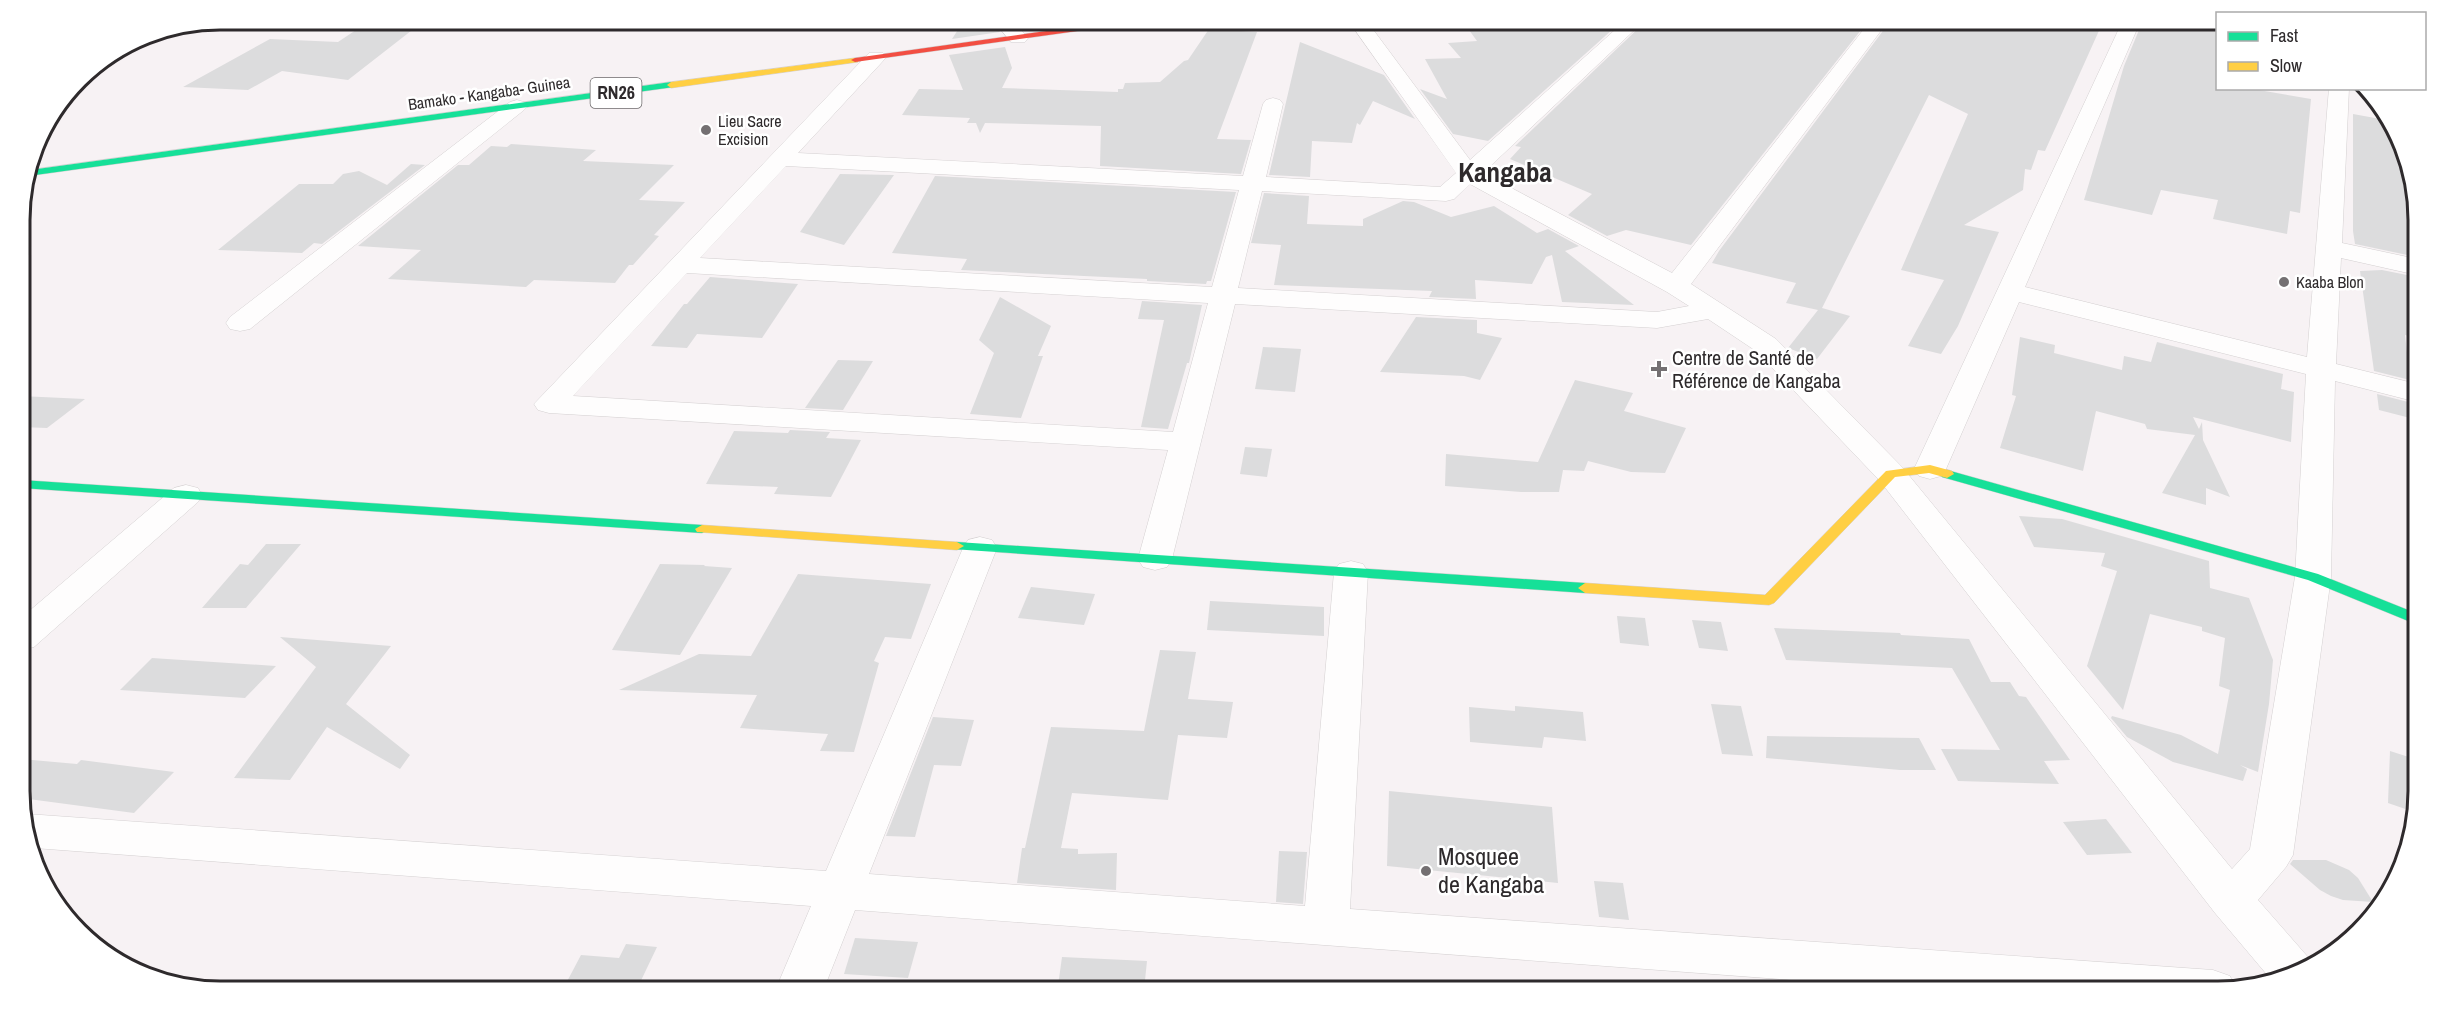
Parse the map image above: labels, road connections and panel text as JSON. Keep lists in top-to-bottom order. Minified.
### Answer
{"streets":{"street":["Bamako - Kangaba- Guinea","RN26"]},"districts":["Kangaba"],"places":{"other":["Lieu Sacre Excision","Kaaba Blon","Mosquee de Kangaba"],"health":["Centre de Santé de Référence de Kangaba"]},"legend":["Fast","Slow"]}
